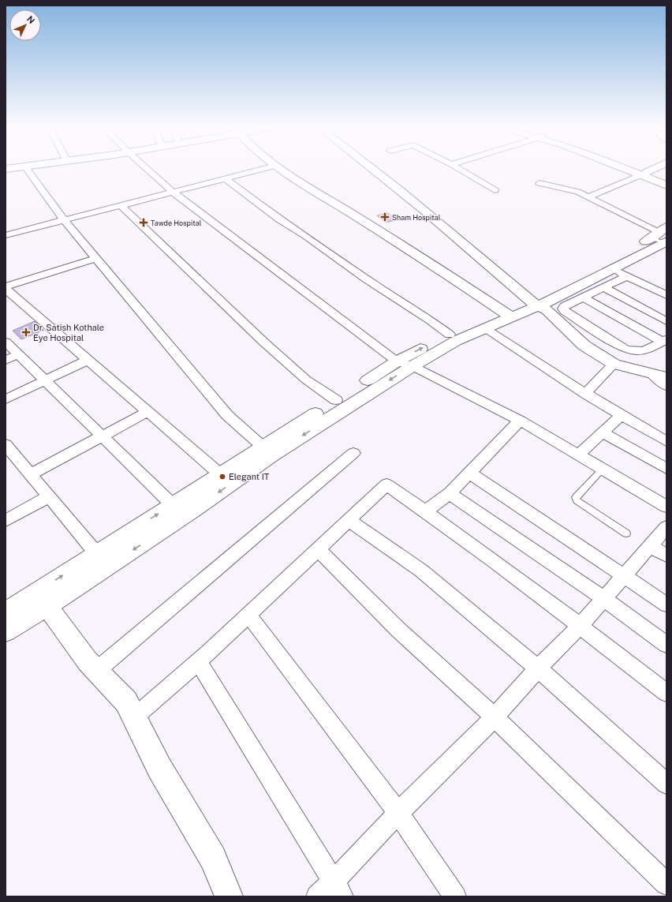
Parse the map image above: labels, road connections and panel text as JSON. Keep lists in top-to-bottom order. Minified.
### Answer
{"places":{"health":["Sham Hospital","Tawde Hospital","Dr. Satish Kothale Eye Hospital"],"other":["Elegant IT"]},"north":"top right"}
